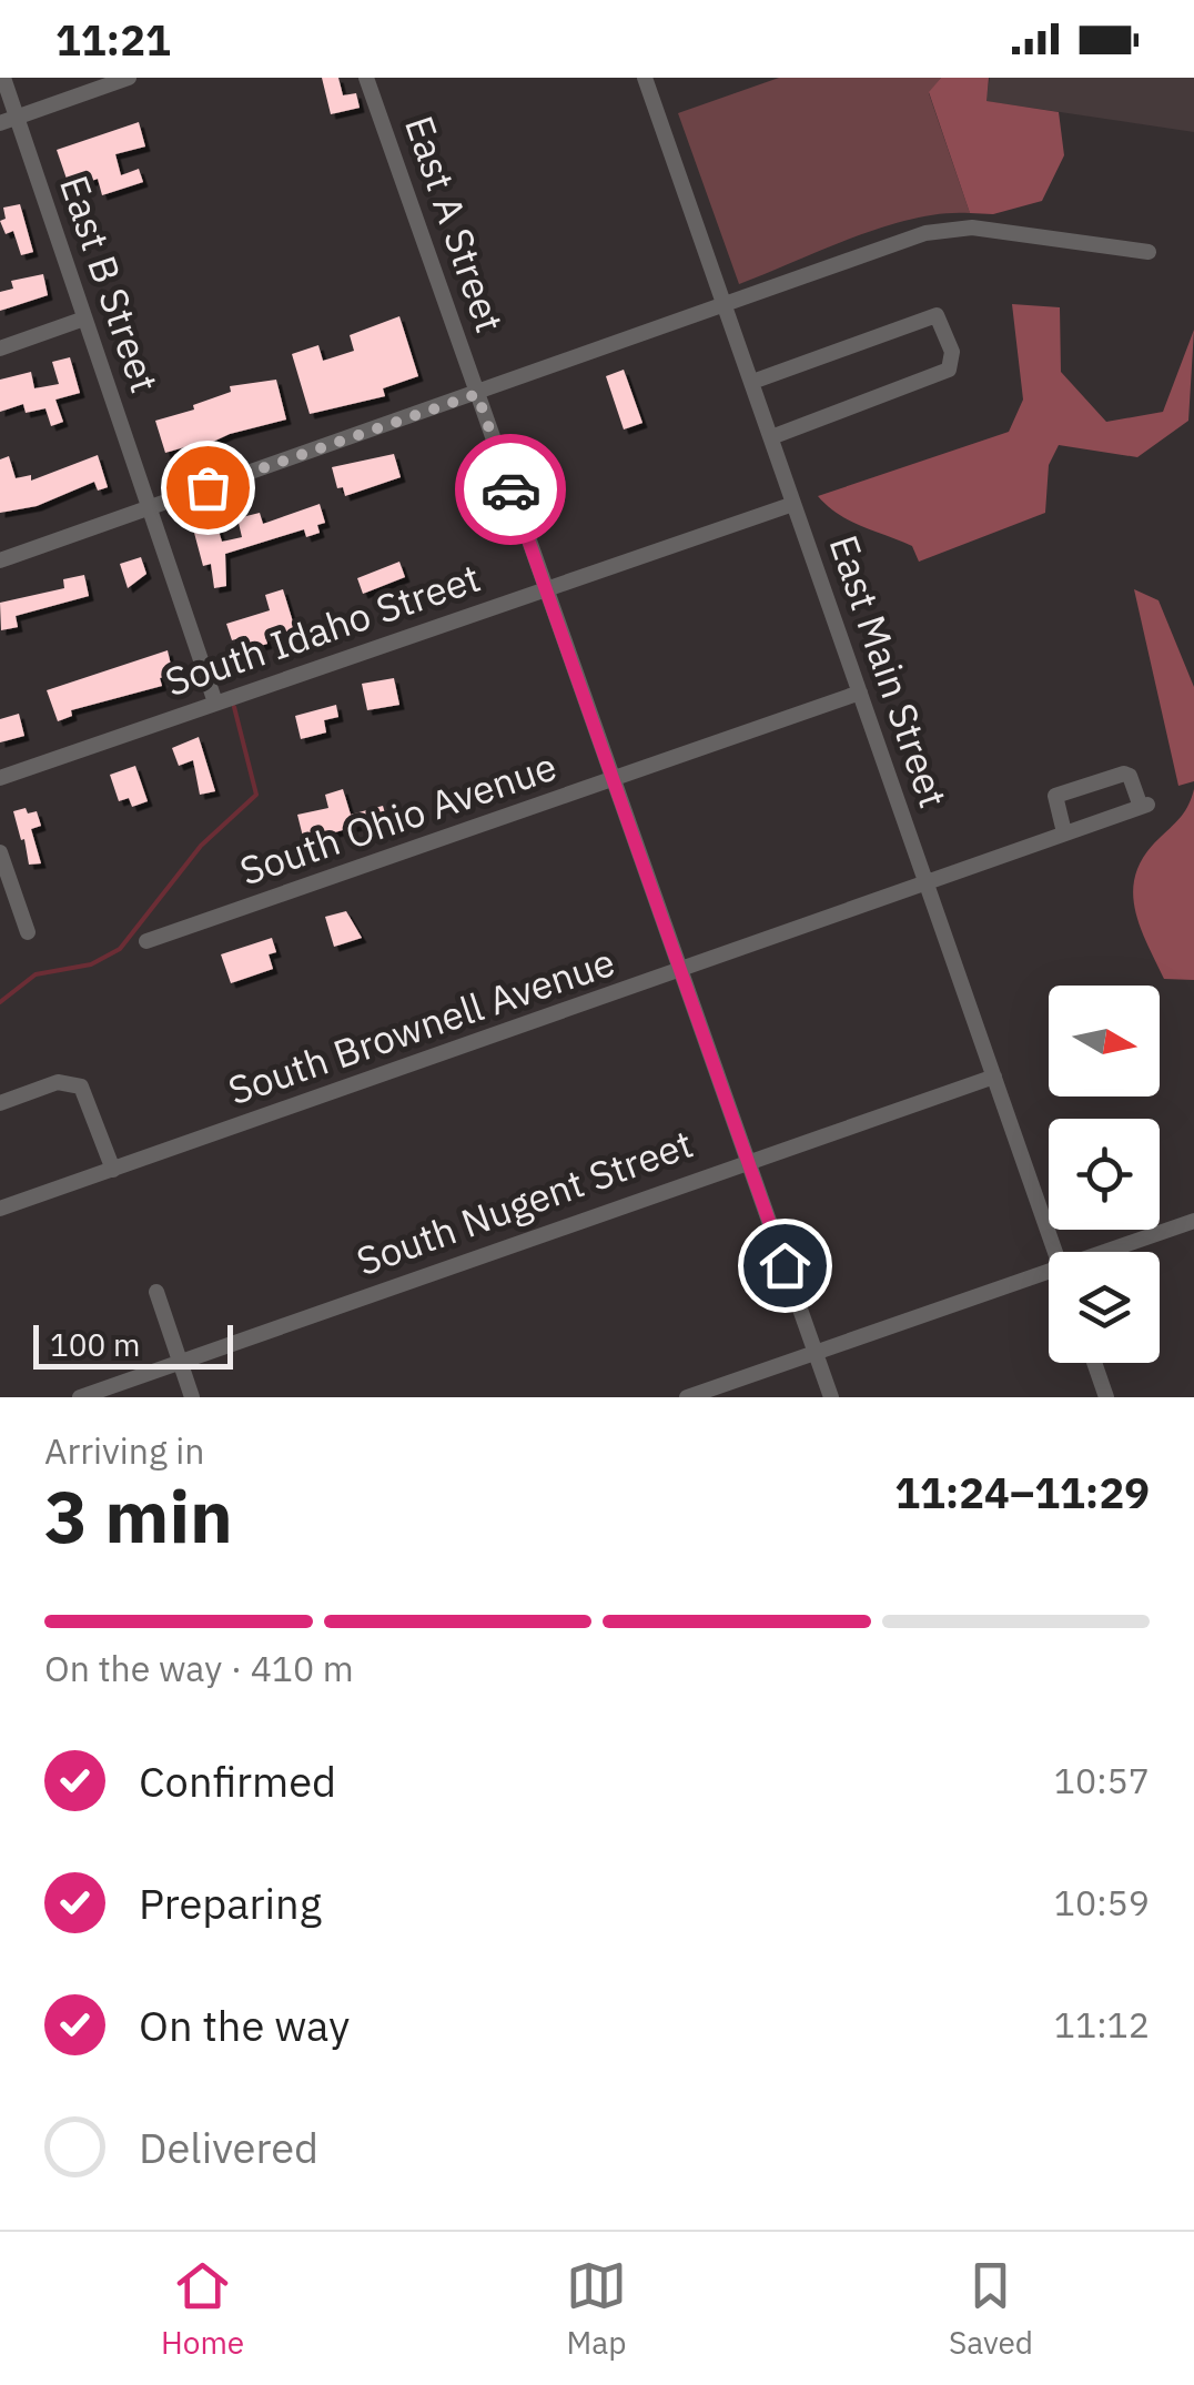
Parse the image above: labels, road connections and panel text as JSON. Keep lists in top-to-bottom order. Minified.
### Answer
{"streets":{"street":["East A Street","East B Street","South Idaho Street","East Main Street","South Ohio Avenue","South Brownell Avenue","South Nugent Street"]},"crossings":[["East A Street","South Idaho Street"],["East A Street","South Ohio Avenue"],["East A Street","South Brownell Avenue"],["East A Street","South Nugent Street"],["East B Street","South Idaho Street"],["South Idaho Street","East Main Street"],["East Main Street","South Ohio Avenue"],["East Main Street","South Brownell Avenue"],["East Main Street","South Nugent Street"]],"scale_bar":"100 m","north":"right","page":{"status":"11:21","scale":"100 m","heading":["3 min","Arriving in","11:24–11:29"],"bar":"On the way · 410 m","list":[["Confirmed","10:57"],["Preparing","10:59"],["On the way","11:12"],"Delivered"],"tabs":["Home","Map","Saved"]}}
